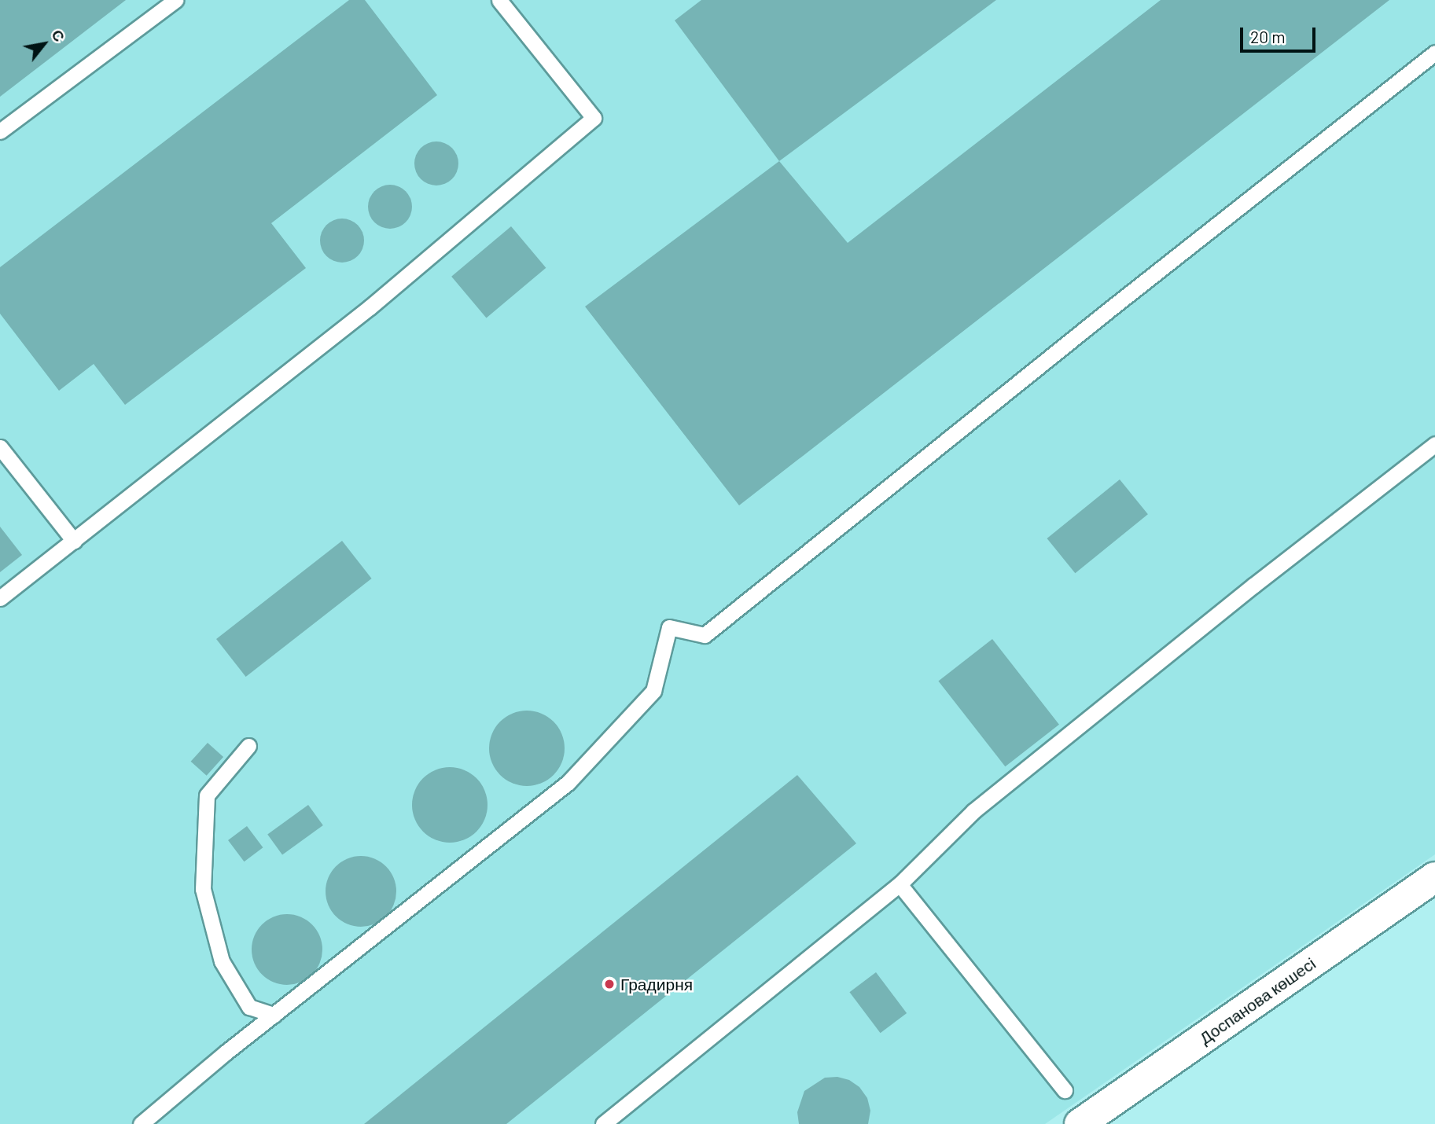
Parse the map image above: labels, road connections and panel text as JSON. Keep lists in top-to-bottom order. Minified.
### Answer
{"streets":{"street":["Доспанова көшесі"]},"places":["Градирня"],"scale_bar":"20 m","north":"top right"}
